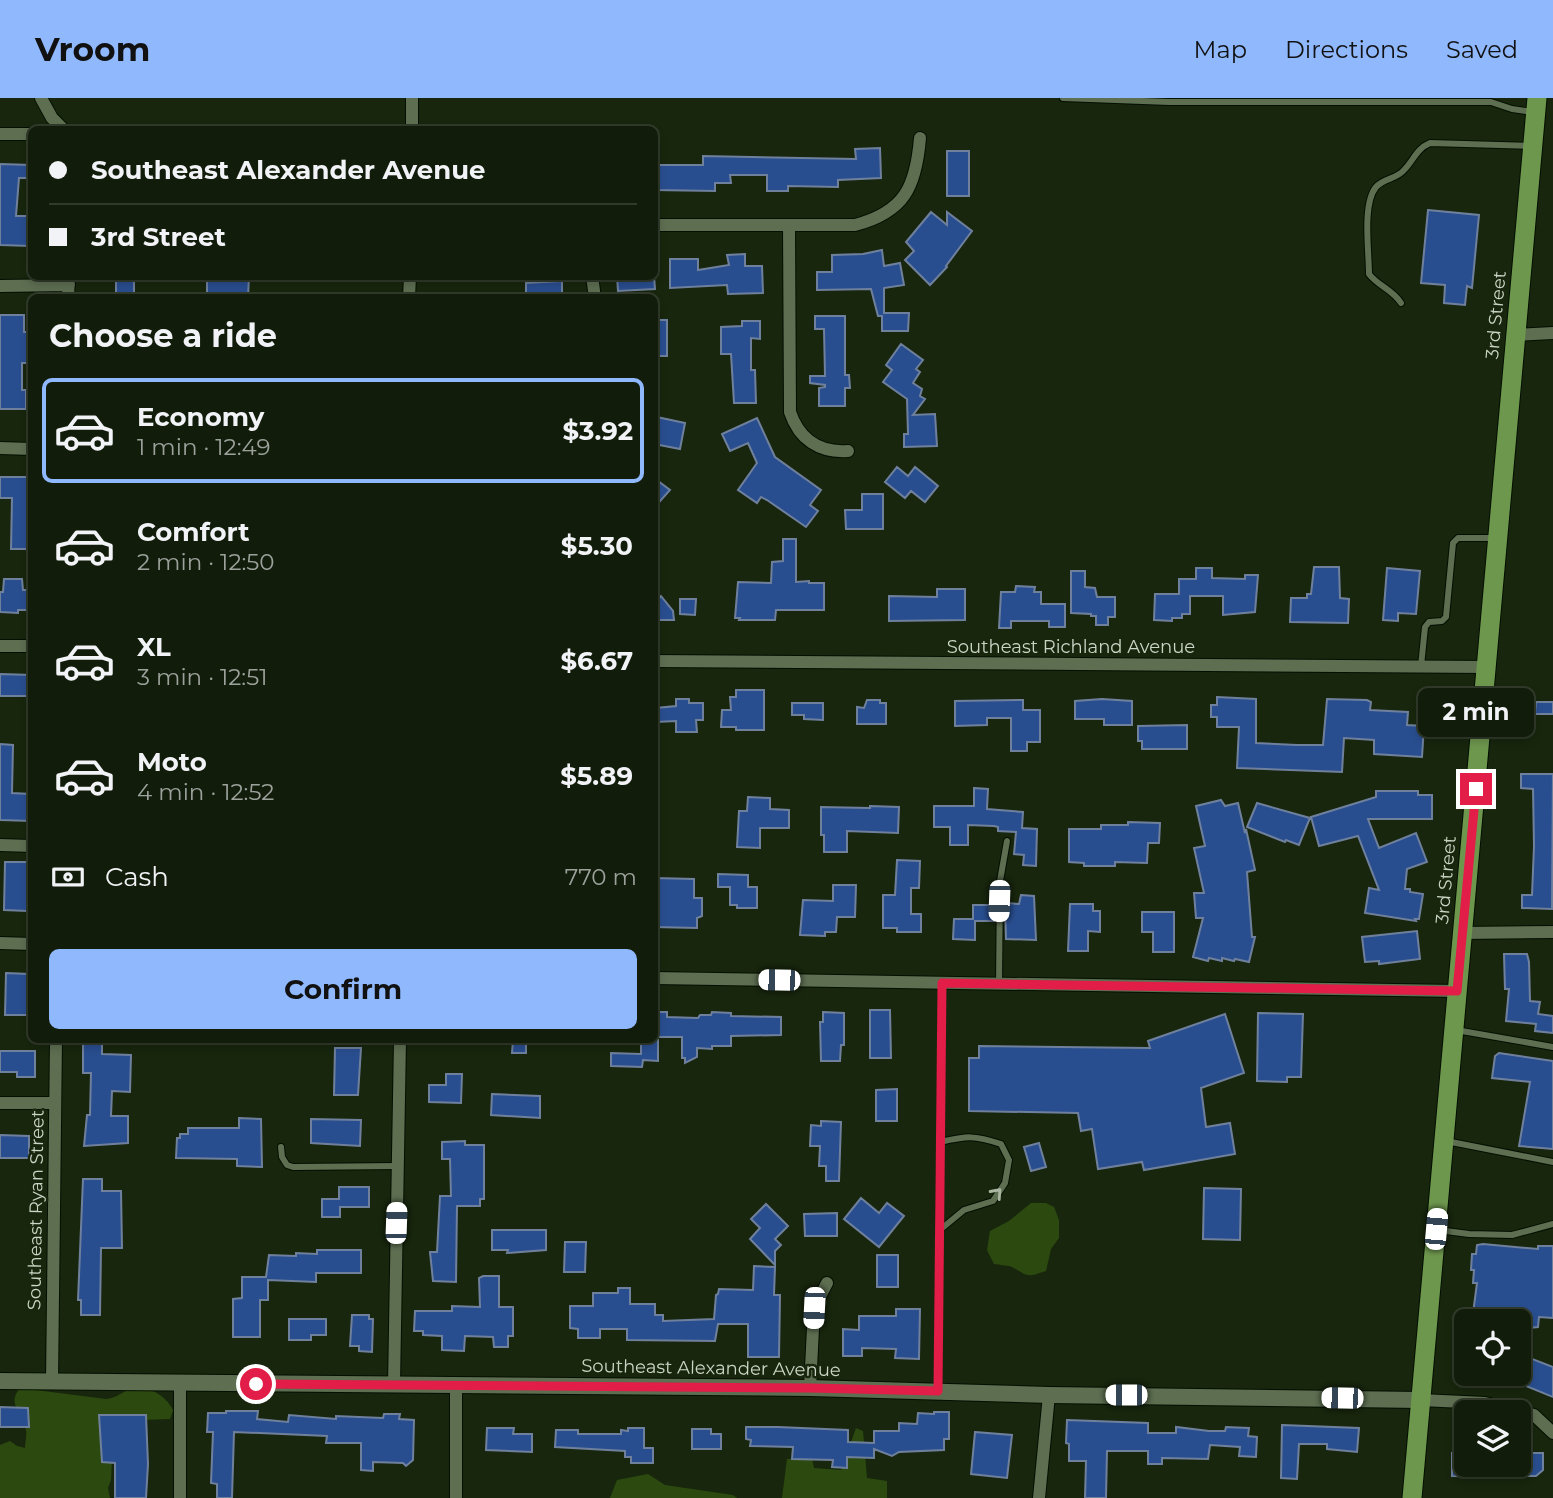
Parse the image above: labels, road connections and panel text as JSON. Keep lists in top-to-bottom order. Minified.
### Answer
{"streets":{"highway":["3rd Street"],"street":["Southeast Richland Avenue","Southeast Ryan Street","Southeast Alexander Avenue"]},"crossings":[["3rd Street","Southeast Richland Avenue"],["3rd Street","Southeast Alexander Avenue"],["Southeast Ryan Street","Southeast Alexander Avenue"]],"page":{"header":"Vroom","nav":["Map","Directions","Saved"],"banner":["Southeast Alexander Avenue","3rd Street"],"heading":"Choose a ride","list":[{"name":"Economy","note":"1 min · 12:49","value":"$3.92"},{"name":"Comfort","note":"2 min · 12:50","value":"$5.30"},{"name":"XL","note":"3 min · 12:51","value":"$6.67"},{"name":"Moto","note":"4 min · 12:52","value":"$5.89"}],"bubble":"2 min","pay":["Cash","770 m"],"buttons":"Confirm"}}
